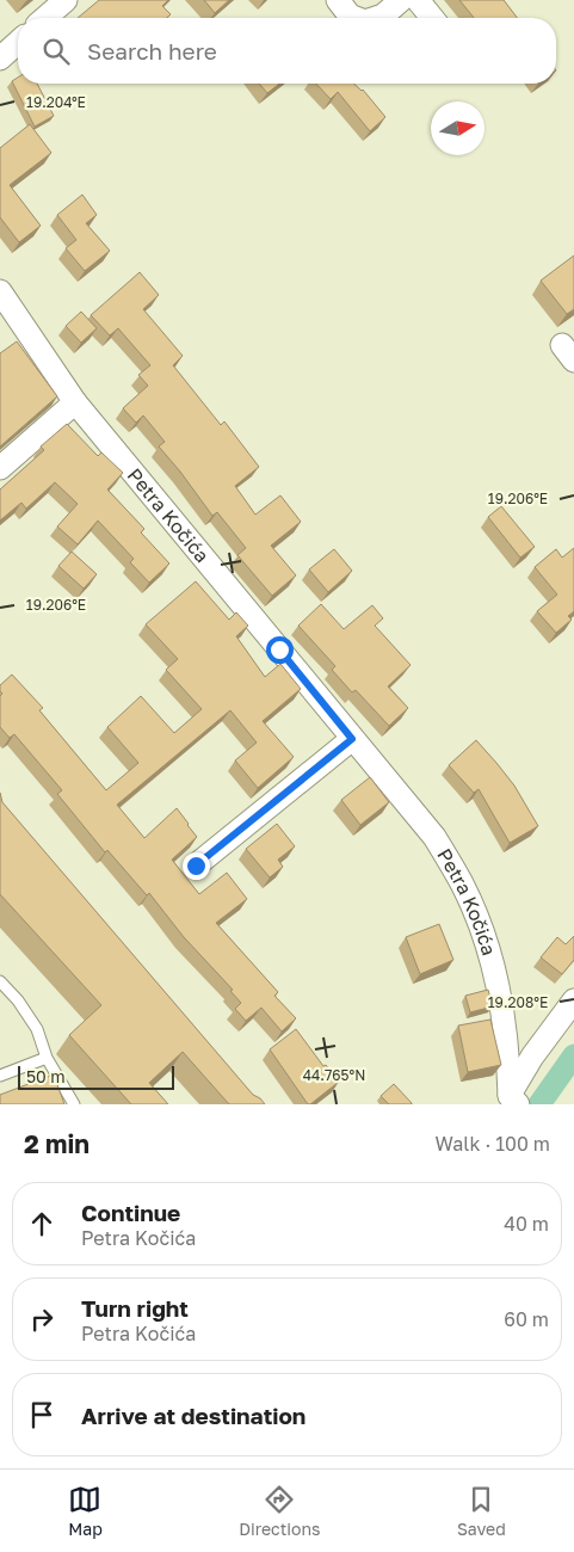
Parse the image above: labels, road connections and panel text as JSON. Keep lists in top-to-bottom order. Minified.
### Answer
{"streets":{"street":["Petra Kočića"]},"scale_bar":"50 m","north":"right","page":{"search":"Search here","scale":"50 m","heading":["2 min","Walk · 100 m"],"list":[["Continue","Petra Kočića","40 m"],["Turn right","Petra Kočića","60 m"],"Arrive at destination"],"nav":["Map","Directions","Saved"]},"coordinates":["19.204°E","19.206°E","19.208°E","44.765°N"]}
